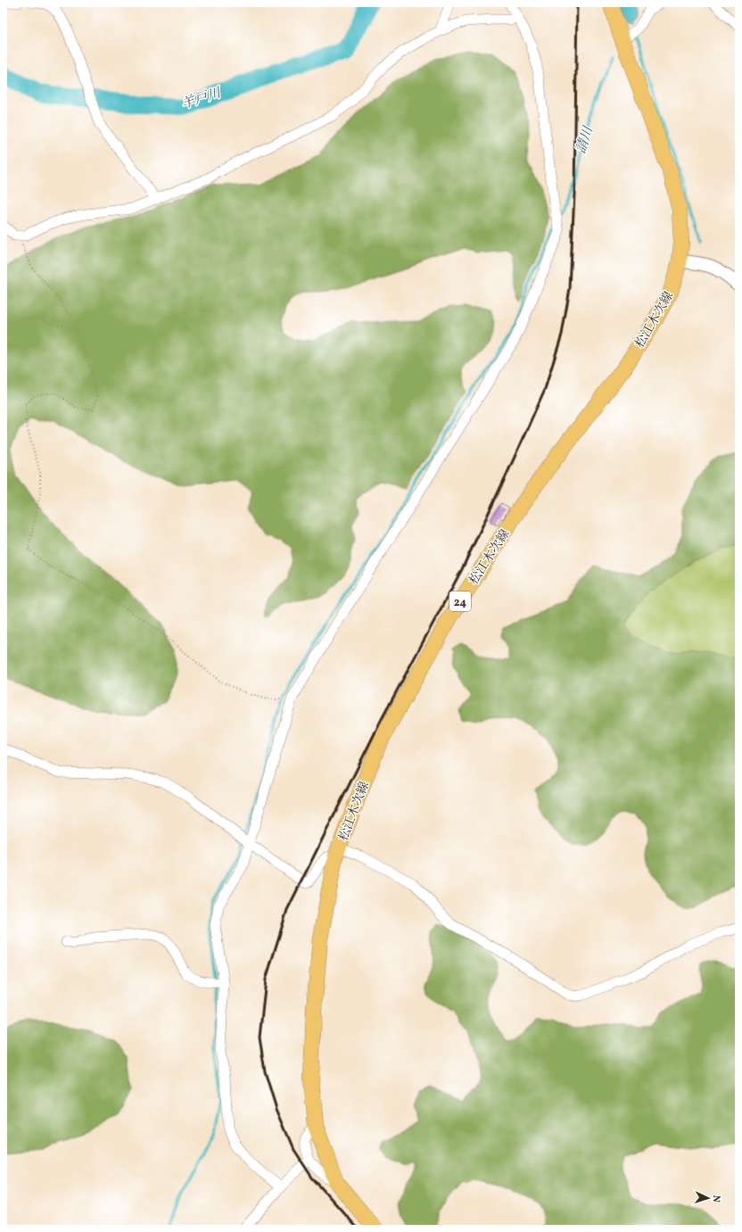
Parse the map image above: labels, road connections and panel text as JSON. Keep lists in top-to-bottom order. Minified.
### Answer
{"streets":{"main road":["松江木次線","24"]},"water":["羊戸川","請川"],"north":"right"}
